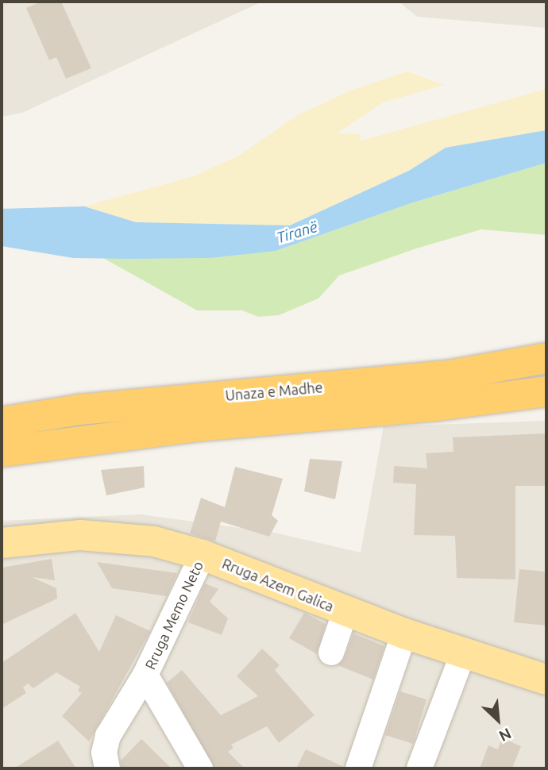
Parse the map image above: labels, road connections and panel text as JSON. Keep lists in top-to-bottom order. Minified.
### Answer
{"streets":{"highway":["Unaza e Madhe"],"main road":["Rruga Azem Galica"],"street":["Rruga Memo Neto"]},"crossings":[["Rruga Azem Galica","Rruga Memo Neto"]],"water":["Tiranë"],"north":"bottom right"}
